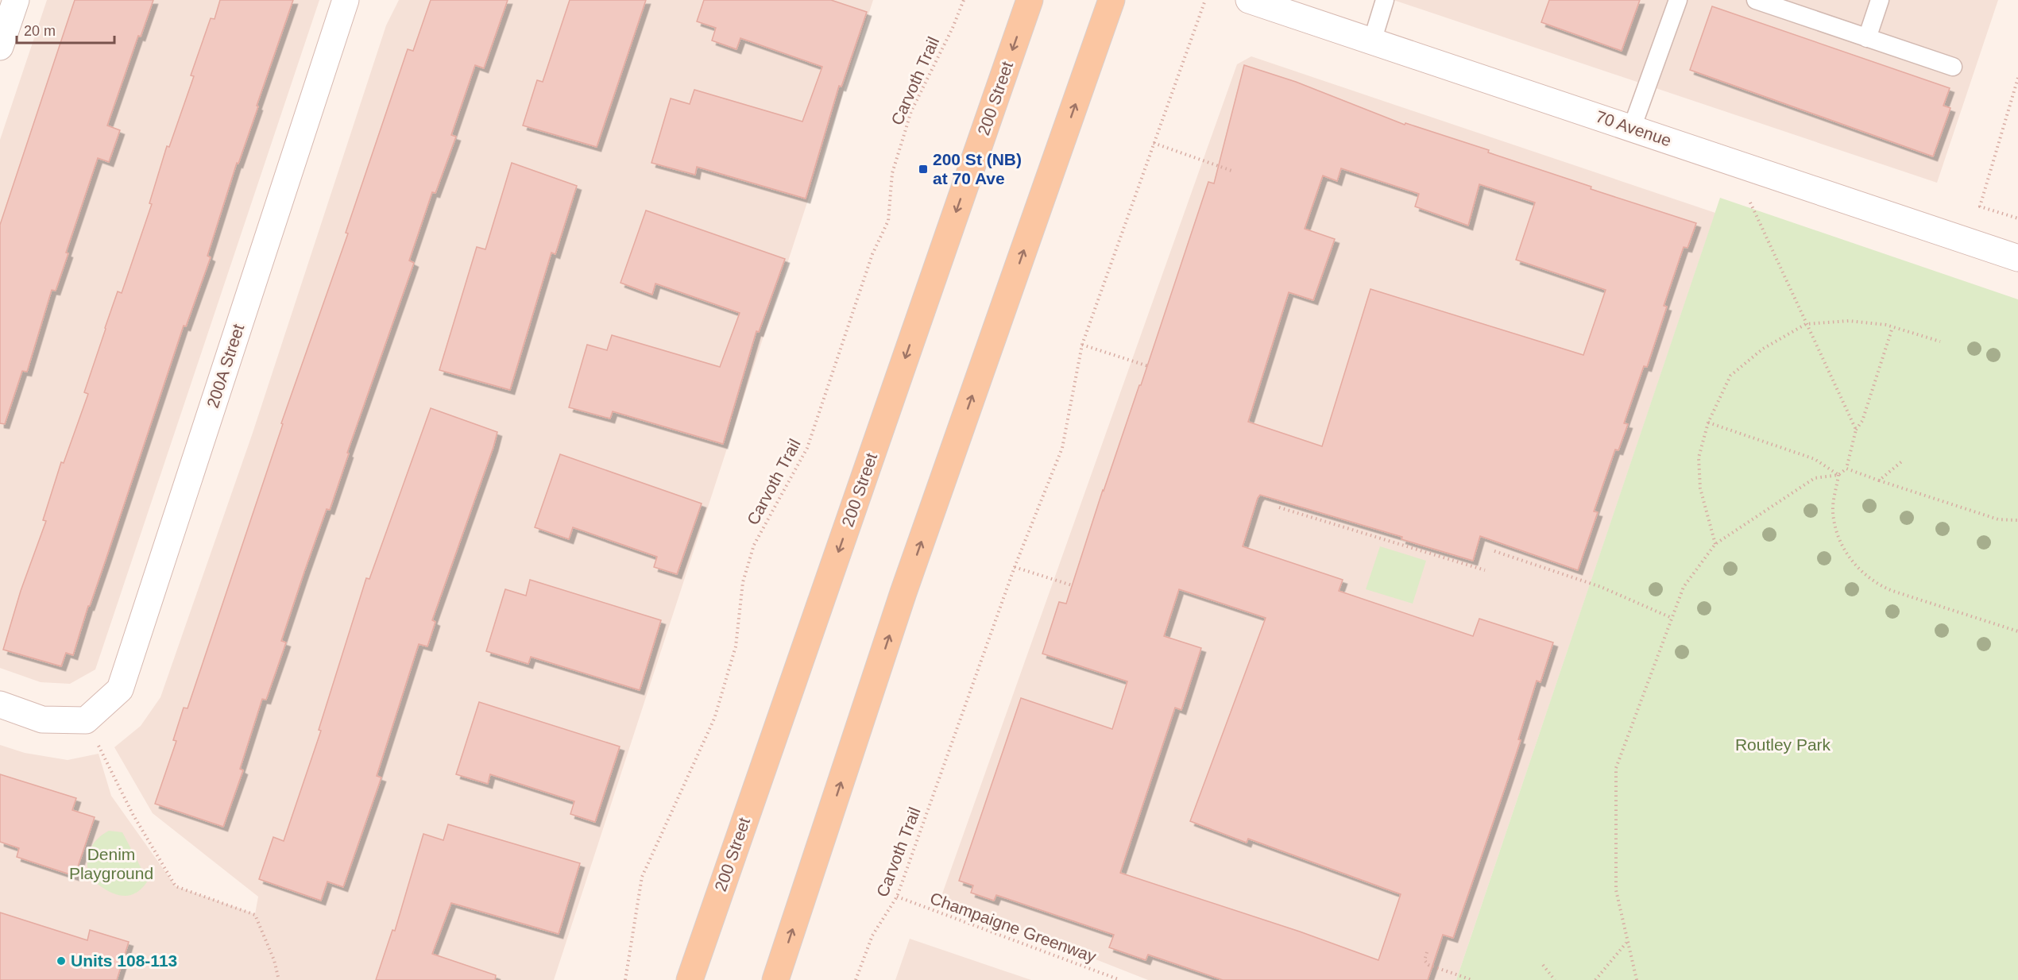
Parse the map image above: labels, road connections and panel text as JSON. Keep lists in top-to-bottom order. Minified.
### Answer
{"streets":{"main road":["200 Street"],"street":["70 Avenue","200A Street"],"path":["Carvoth Trail","Champaigne Greenway"]},"crossings":[["Carvoth Trail","Champaigne Greenway"]],"parks":["Routley Park","Denim Playground"],"places":{"transit":["200 St (NB) at 70 Ave"],"other":["Units 108-113"]},"scale_bar":"20 m"}
